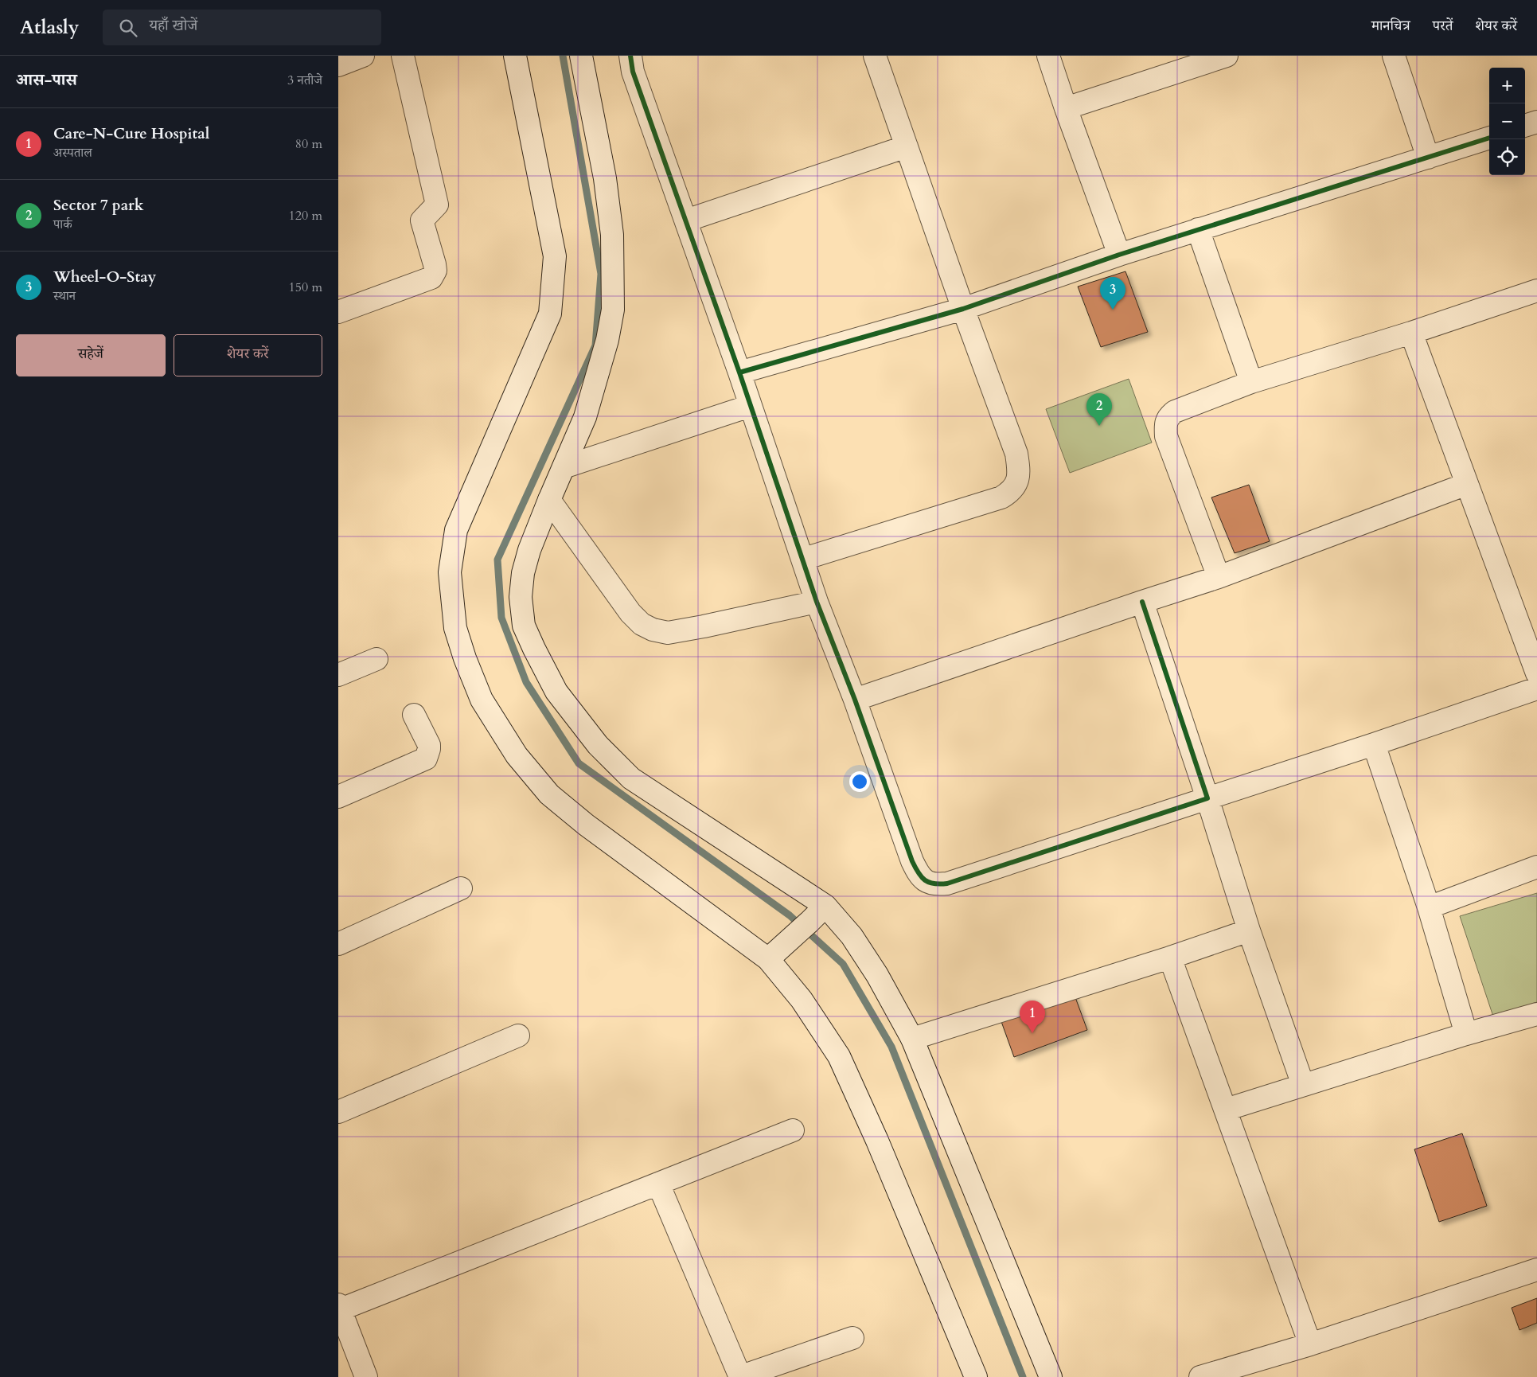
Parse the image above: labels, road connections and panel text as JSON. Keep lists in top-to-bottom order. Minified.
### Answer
{"page":{"header":"Atlasly","search":"यहाँ खोजें","nav":["मानचित्र","परतें","शेयर करें"],"heading":["आस-पास","3 नतीजे"],"map_buttons":["+","−"],"list":[{"mark":"1","name":"Care-N-Cure Hospital","note":"अस्पताल","value":"80 m"},{"mark":"2","name":"Sector 7 park","note":"पार्क","value":"120 m"},{"mark":"3","name":"Wheel-O-Stay","note":"स्थान","value":"150 m"}],"pins":["3","2","1"],"buttons":["सहेजें","शेयर करें"]}}
